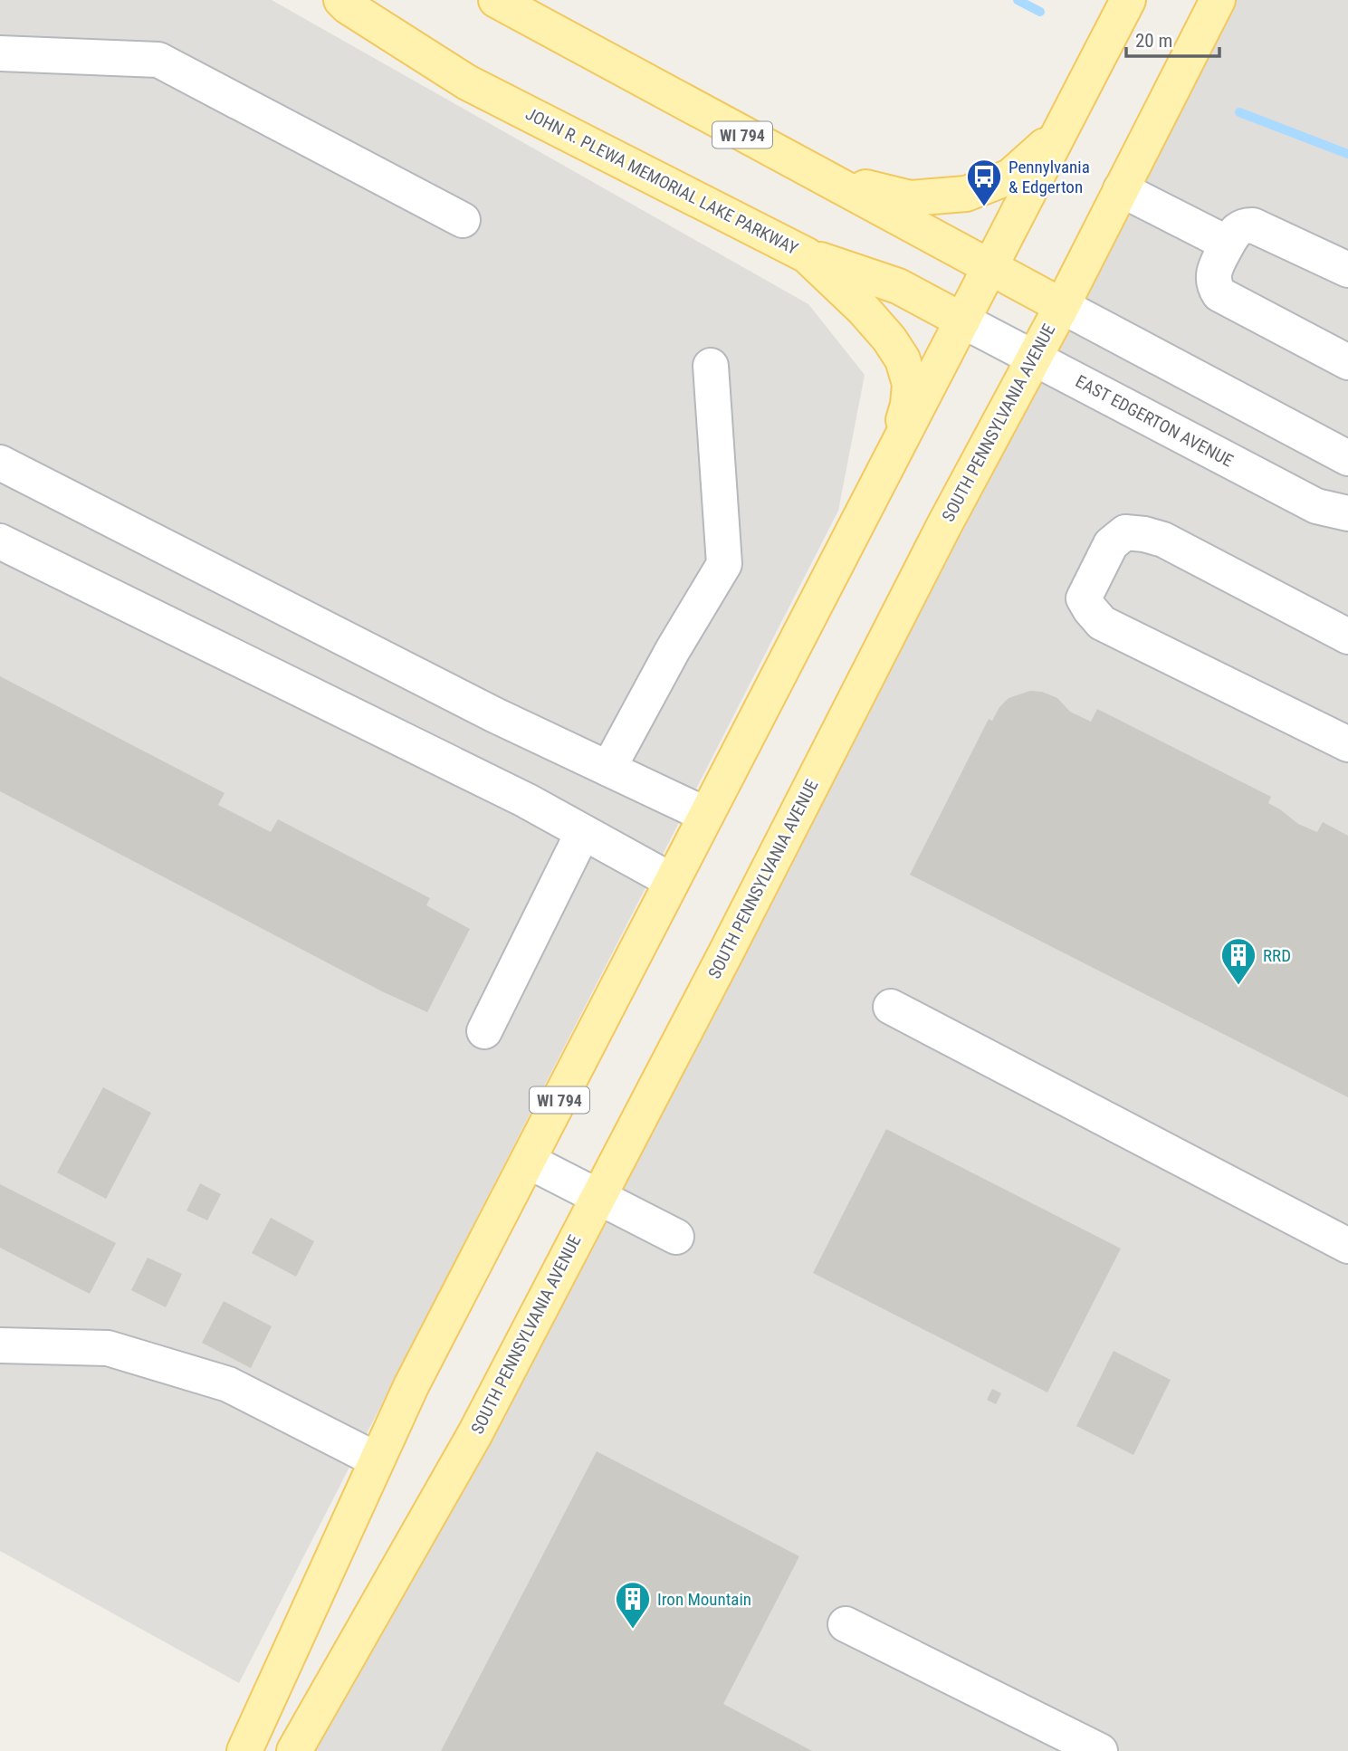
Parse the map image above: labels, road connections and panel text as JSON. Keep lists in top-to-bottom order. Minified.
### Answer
{"streets":{"main road":["WI 794","JOHN R. PLEWA MEMORIAL LAKE PARKWAY","SOUTH PENNSYLVANIA AVENUE"],"street":["EAST EDGERTON AVENUE"]},"crossings":[["WI 794","JOHN R. PLEWA MEMORIAL LAKE PARKWAY"],["WI 794","SOUTH PENNSYLVANIA AVENUE"],["EAST EDGERTON AVENUE","SOUTH PENNSYLVANIA AVENUE"]],"places":{"bus stop":["Pennylvania & Edgerton"],"building":["RRD","Iron Mountain"]},"scale_bar":"20 m"}
